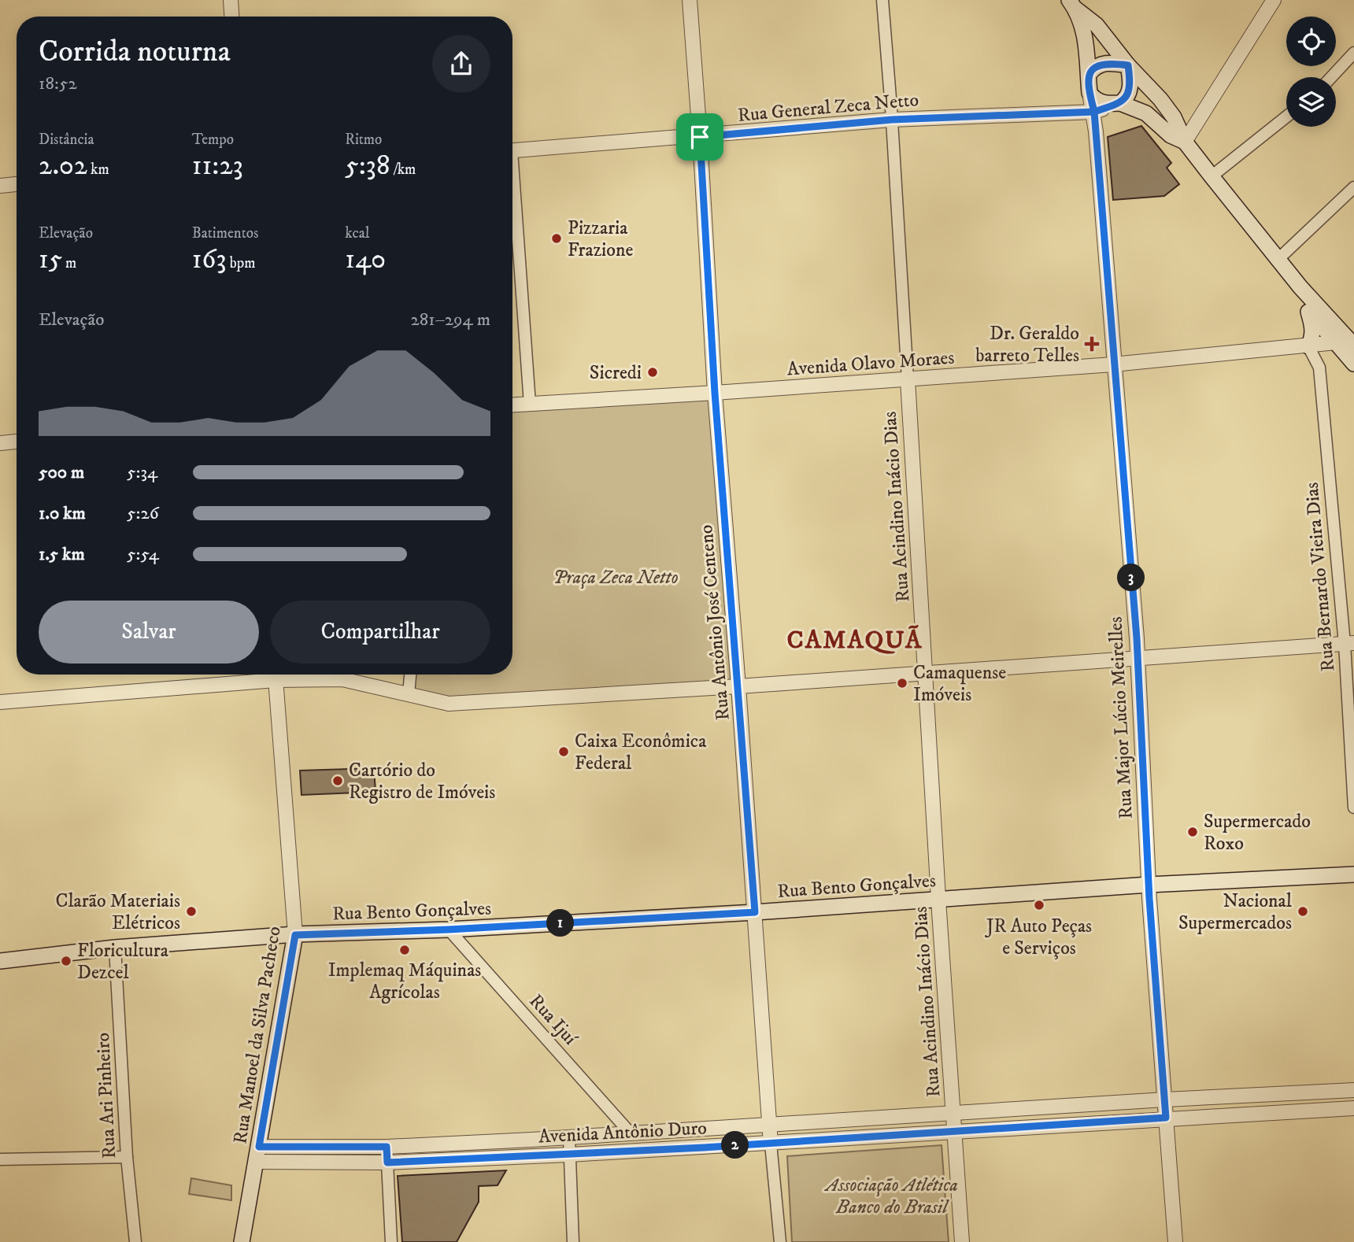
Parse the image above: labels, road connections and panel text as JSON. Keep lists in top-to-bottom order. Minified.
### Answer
{"streets":{"main road":["Rua Bento Gonçalves","Rua Manoel da Silva Pacheco"],"street":["Rua General Zeca Netto","Avenida Olavo Moraes","Rua Acindino Inácio Dias","Rua Bernardo Vieira Dias","Rua Antônio José Centeno","Rua Major Lúcio Meirelles","Rua Ijuí","Rua Ari Pinheiro","Avenida Antônio Duro"]},"crossings":[["Rua General Zeca Netto","Rua Acindino Inácio Dias"],["Rua General Zeca Netto","Rua Antônio José Centeno"],["Rua General Zeca Netto","Rua Major Lúcio Meirelles"],["Avenida Olavo Moraes","Rua Acindino Inácio Dias"],["Avenida Olavo Moraes","Rua Bernardo Vieira Dias"],["Avenida Olavo Moraes","Rua Antônio José Centeno"],["Avenida Olavo Moraes","Rua Major Lúcio Meirelles"],["Rua Acindino Inácio Dias","Rua Bento Gonçalves"],["Rua Acindino Inácio Dias","Avenida Antônio Duro"],["Rua Antônio José Centeno","Rua Bento Gonçalves"],["Rua Antônio José Centeno","Avenida Antônio Duro"],["Rua Major Lúcio Meirelles","Rua Bento Gonçalves"],["Rua Major Lúcio Meirelles","Avenida Antônio Duro"],["Rua Bento Gonçalves","Rua Ijuí"],["Rua Bento Gonçalves","Rua Manoel da Silva Pacheco"],["Rua Bento Gonçalves","Rua Ari Pinheiro"],["Rua Ijuí","Avenida Antônio Duro"],["Rua Manoel da Silva Pacheco","Avenida Antônio Duro"]],"districts":["CAMAQUÃ"],"parks":["Praça Zeca Netto","Associação Atlética Banco do Brasil"],"places":{"other":["Pizzaria Frazione","Sicredi","Camaquense Imóveis","Caixa Econômica Federal","Cartório do Registro de Imóveis","Supermercado Roxo","JR Auto Peças e Serviços","Clarão Materiais Elétricos","Nacional Supermercados","Implemaq Máquinas Agrícolas","Floricultura Dezcel"],"health":["Dr. Geraldo barreto Telles"]},"page":{"heading":["Corrida noturna","18:52"],"stats":[["Distância","2.02 km"],["Tempo","11:23"],["Ritmo","5:38 /km"],["Elevação","15 m"],["Batimentos","163 bpm"],["kcal","140"]],"chart":["Elevação","281–294 m"],"list":[{"name":"500 m","note":"5:34"},{"name":"1.0 km","note":"5:26"},{"name":"1.5 km","note":"5:54"}],"pins":["3","1","2"],"buttons":["Salvar","Compartilhar"]}}
